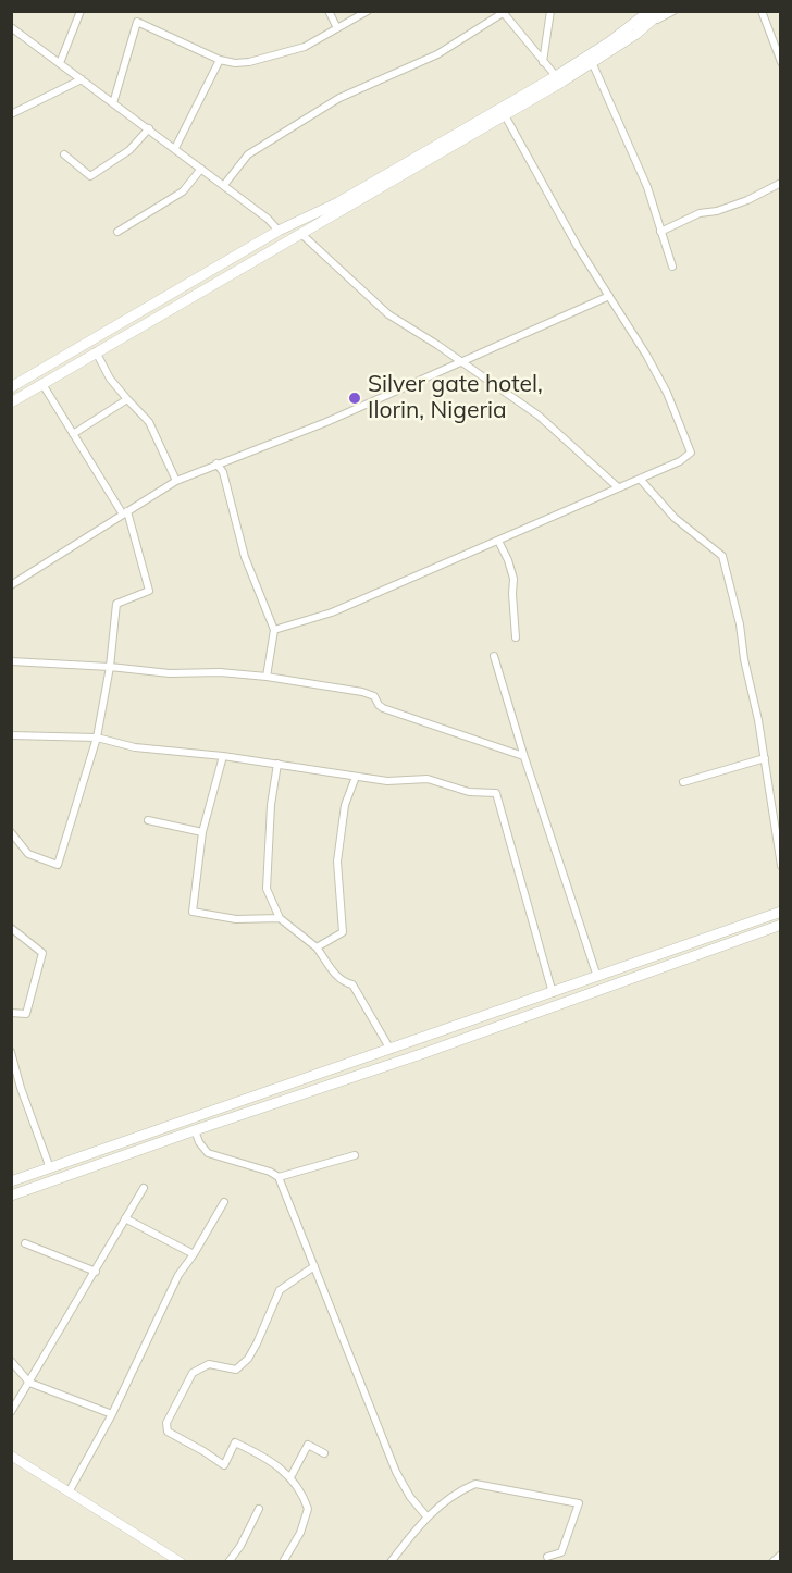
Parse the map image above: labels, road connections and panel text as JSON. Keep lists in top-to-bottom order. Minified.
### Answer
{"places":["Silver gate hotel, Ilorin, Nigeria"]}
